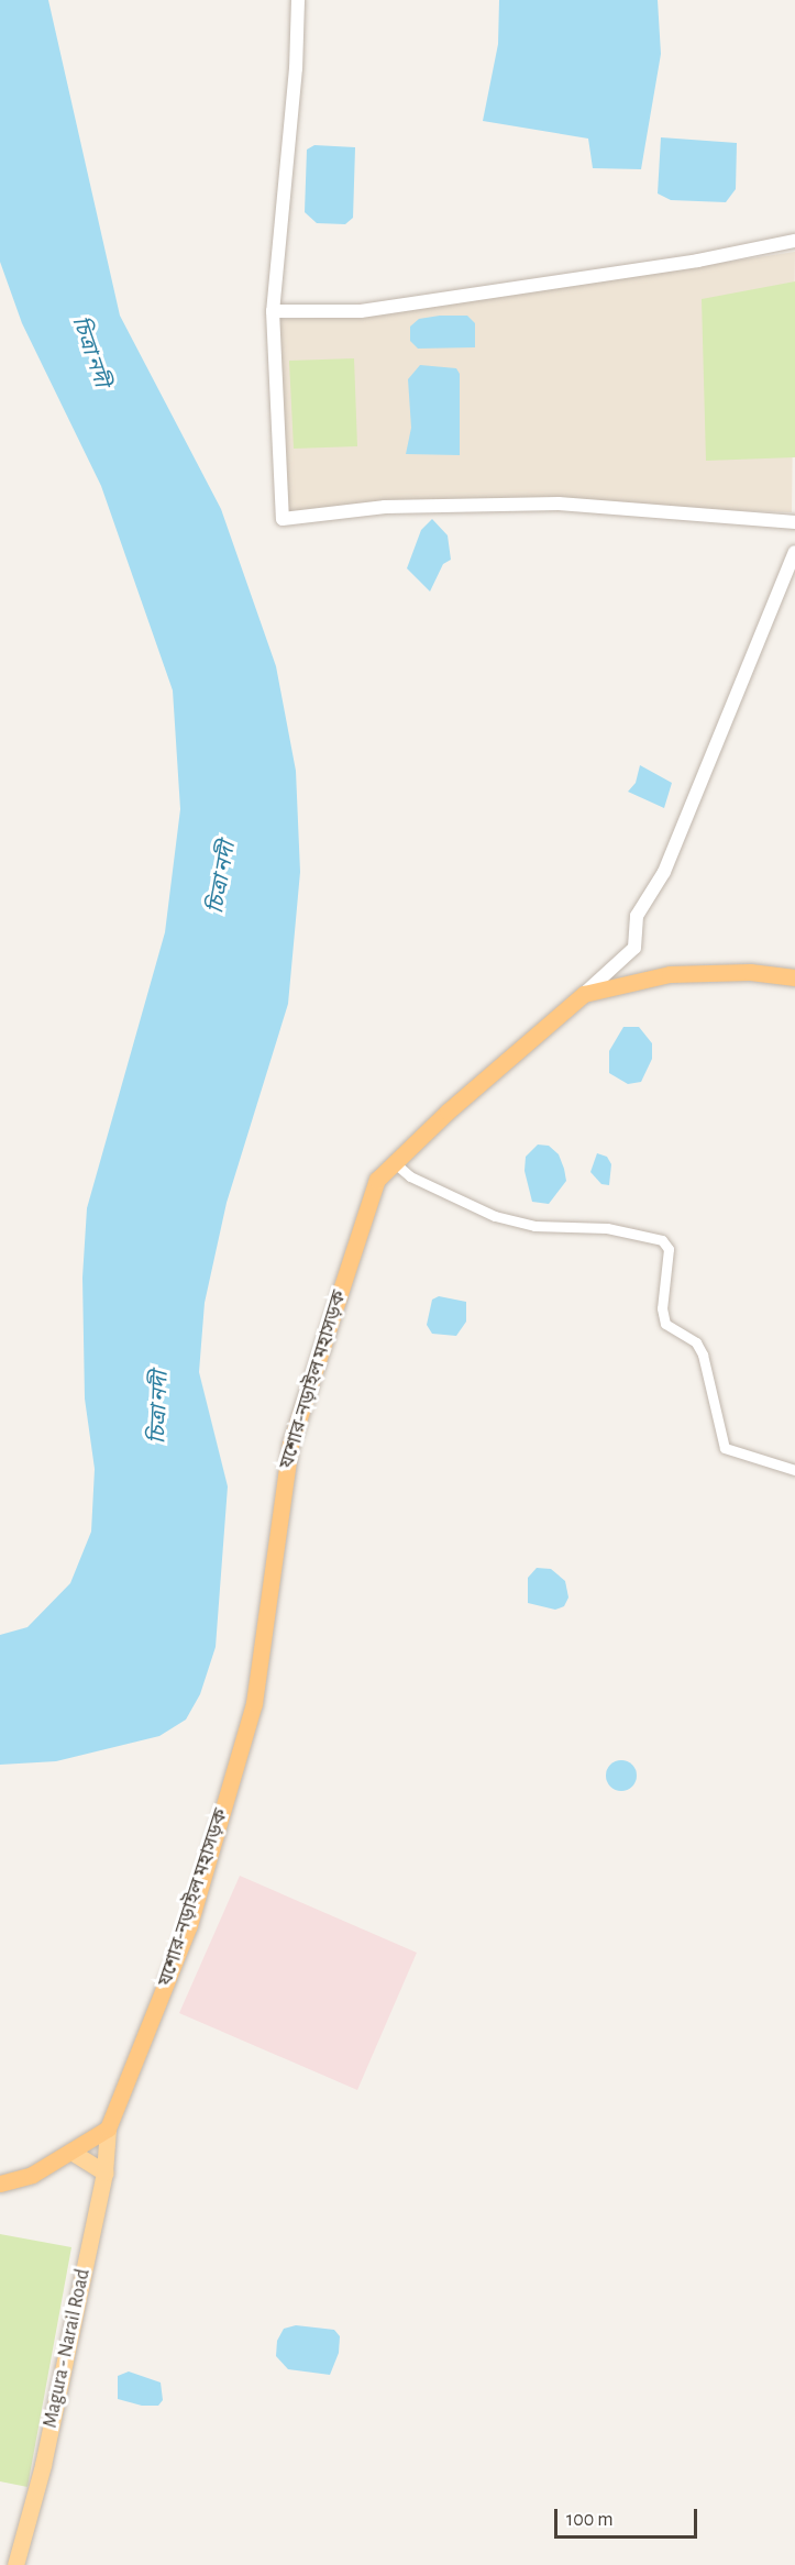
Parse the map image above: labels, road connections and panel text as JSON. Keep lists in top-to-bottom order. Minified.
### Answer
{"streets":{"highway":["যশোর-নড়াইল মহাসড়ক"],"main road":["Magura - Narail Road"]},"crossings":[["যশোর-নড়াইল মহাসড়ক","Magura - Narail Road"]],"water":["চিত্রা নদী"],"scale_bar":"100 m"}
